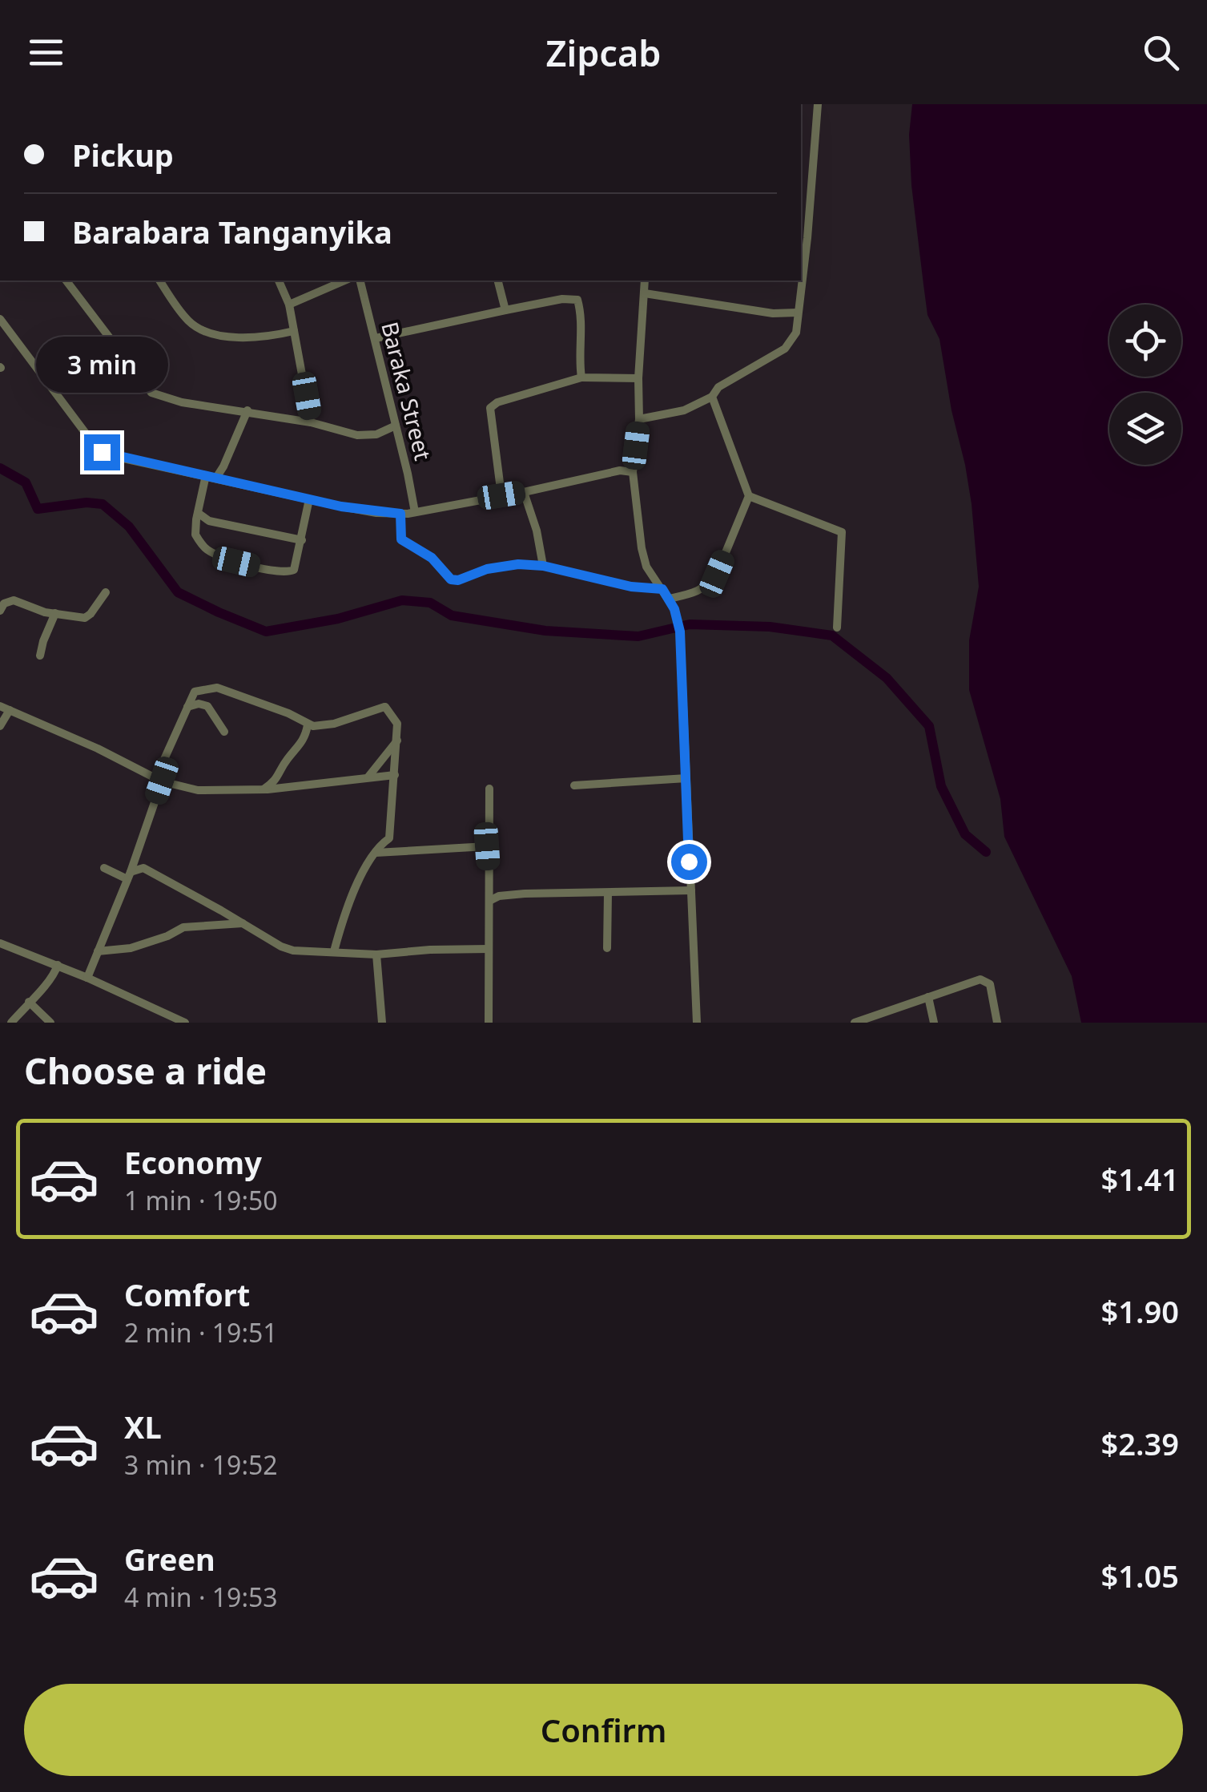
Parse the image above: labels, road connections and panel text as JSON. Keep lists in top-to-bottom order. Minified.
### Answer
{"streets":{"street":["Baraka Street"]},"page":{"header":"Zipcab","banner":["Pickup","Barabara Tanganyika"],"bubble":"3 min","heading":"Choose a ride","list":[{"name":"Economy","note":"1 min · 19:50","value":"$1.41"},{"name":"Comfort","note":"2 min · 19:51","value":"$1.90"},{"name":"XL","note":"3 min · 19:52","value":"$2.39"},{"name":"Green","note":"4 min · 19:53","value":"$1.05"}],"buttons":"Confirm"}}
